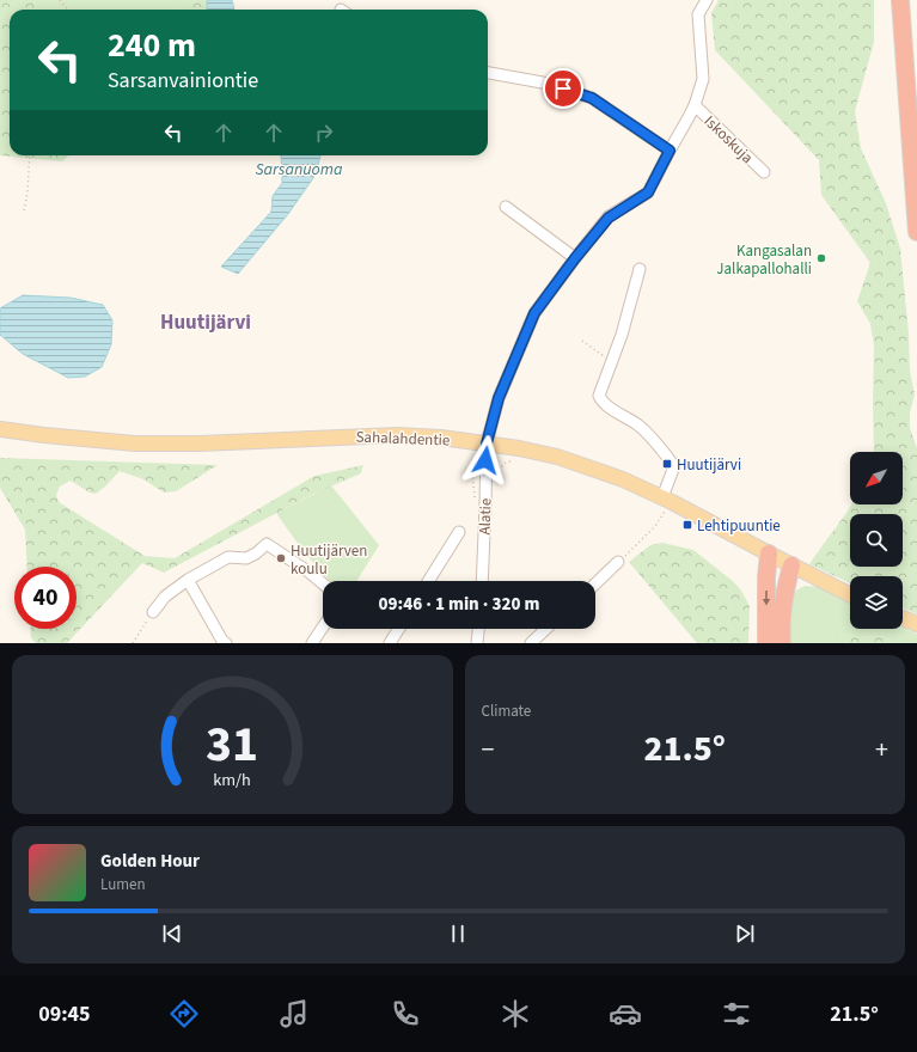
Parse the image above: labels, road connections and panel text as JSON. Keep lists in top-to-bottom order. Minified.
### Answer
{"streets":{"main road":["Sahalahdentie"],"street":["Iskoskuja","Alatie"]},"crossings":[["Iskoskuja","Alatie"],["Sahalahdentie","Alatie"]],"districts":["Huutijärvi"],"water":["Sarsanuoma"],"places":{"other":["Kangasalan Jalkapallohalli","Huutijärven koulu"],"transit":["Huutijärvi","Lehtipuuntie"]},"north":"bottom left","page":{"turn":["240 m","Sarsanvainiontie"],"limit":"40","trip":"09:46 · 1 min · 320 m","tile":"Climate","heat":["−","21.5°","+"],"song":["Golden Hour","Lumen"],"tabs":["09:45","21.5°"],"gauge":["31","km/h"]}}
